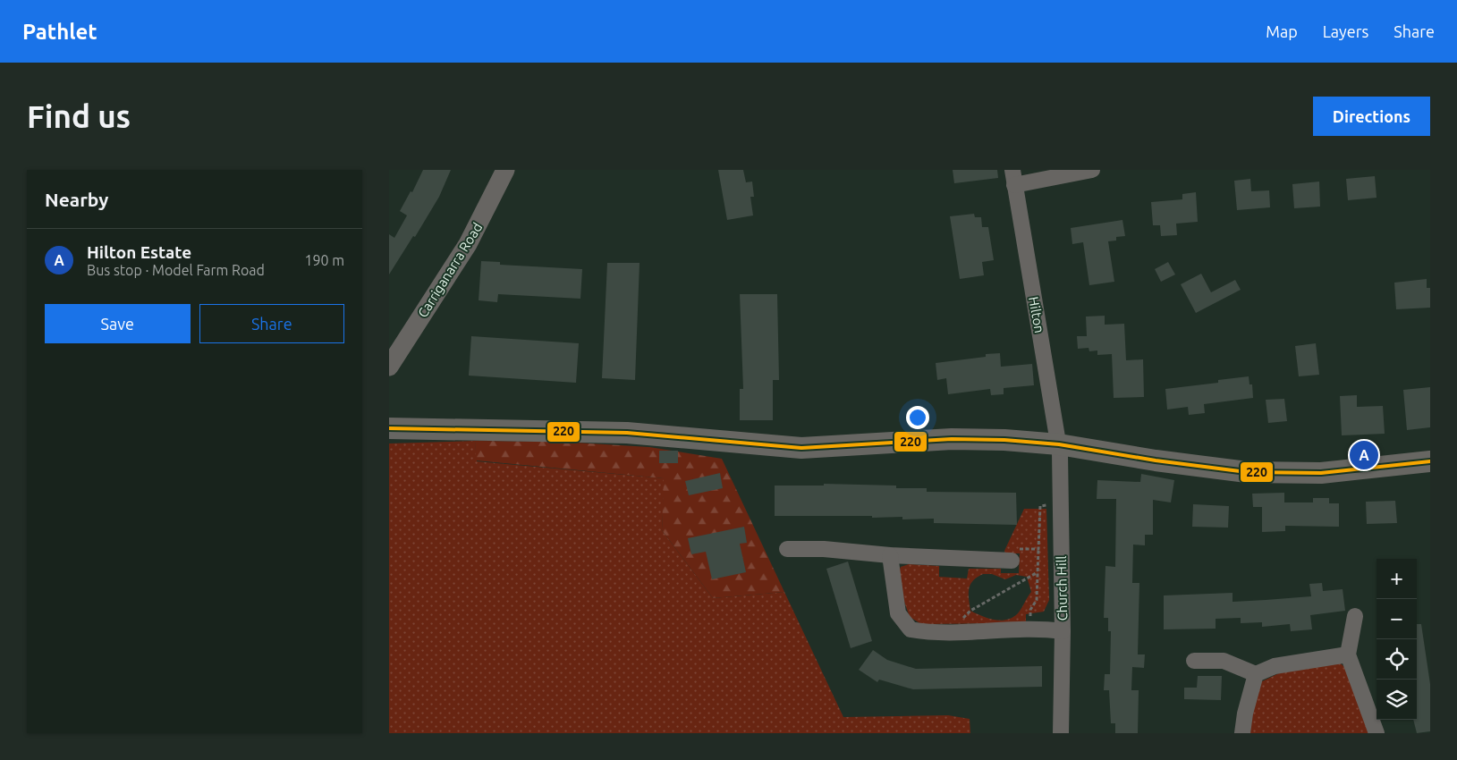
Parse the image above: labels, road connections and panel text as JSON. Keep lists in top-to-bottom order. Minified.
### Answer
{"streets":{"street":["Carriganarra Road","Hilton","Church Hill"]},"crossings":[["Hilton","Church Hill"]],"lines":["transit line 220"],"page":{"header":"Pathlet","nav":["Map","Layers","Share"],"buttons":["Directions",["Save","Share"]],"title":"Find us","heading":"Nearby","list":[{"mark":"A","name":"Hilton Estate","note":"Bus stop · Model Farm Road","value":"190 m"}],"pins":"A","map_buttons":["+","−"]}}
